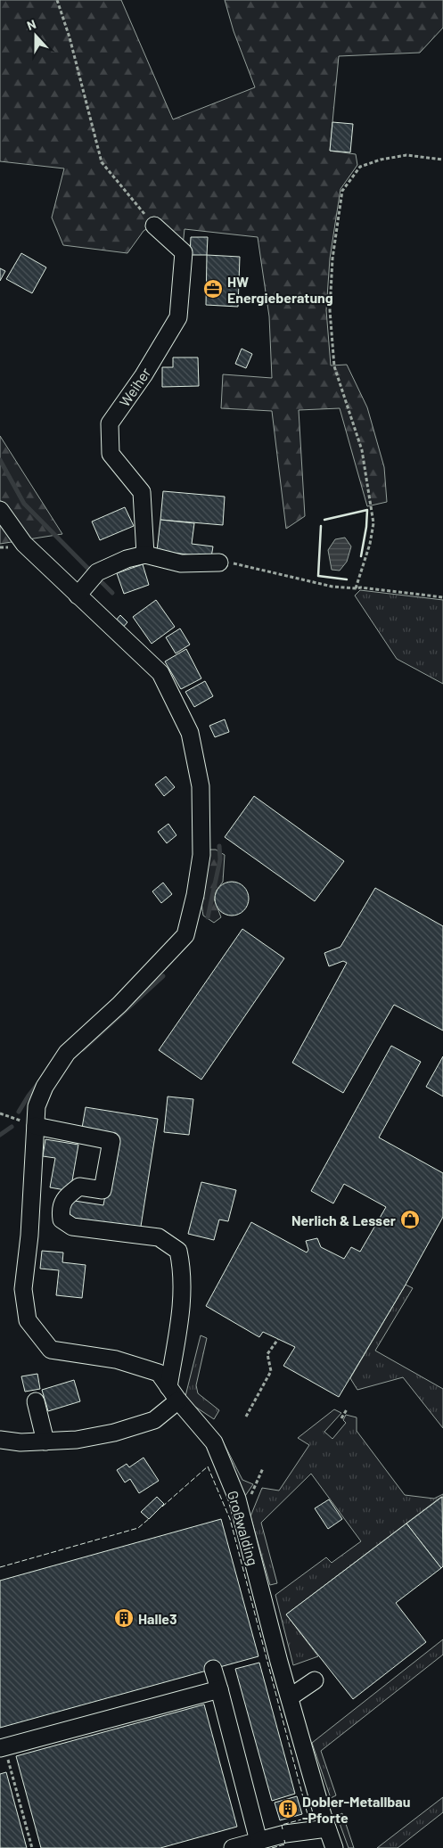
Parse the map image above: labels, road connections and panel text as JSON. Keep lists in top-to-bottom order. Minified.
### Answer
{"streets":{"street":["Weiher","Großwalding"]},"places":{"office":["HW Energieberatung"],"shop":["Nerlich & Lesser"],"building":["Halle3","Dobler-Metallbau -Pforte"]},"north":"top"}
